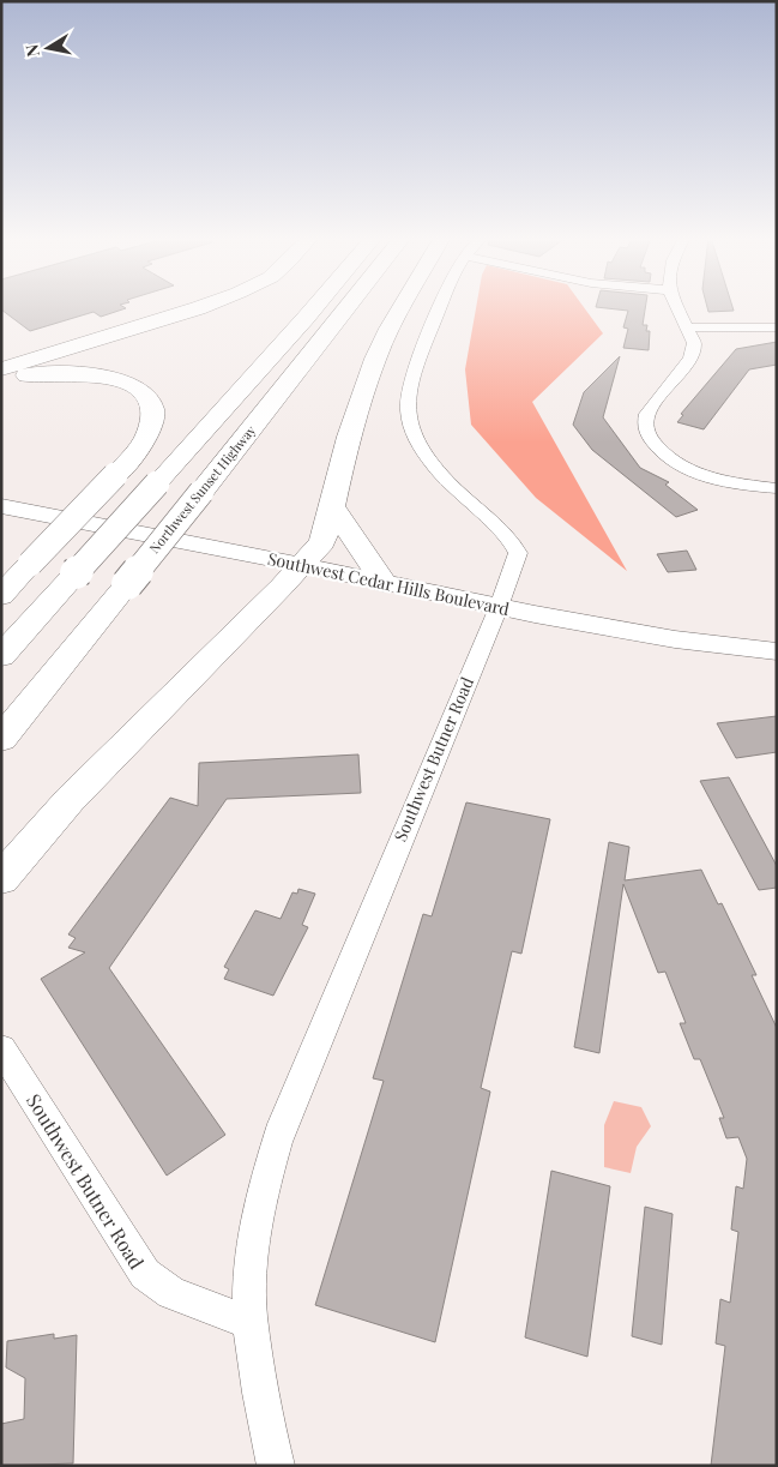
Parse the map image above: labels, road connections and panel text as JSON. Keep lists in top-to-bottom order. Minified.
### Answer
{"streets":{"highway":["Northwest Sunset Highway"],"main road":["Southwest Cedar Hills Boulevard"],"street":["Southwest Butner Road"]},"crossings":[["Southwest Cedar Hills Boulevard","Southwest Butner Road"]],"north":"left"}
